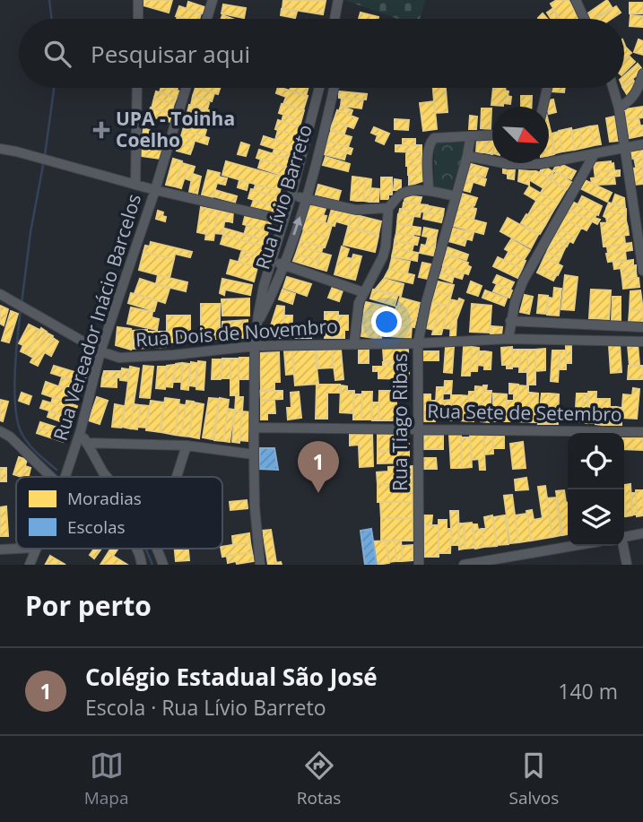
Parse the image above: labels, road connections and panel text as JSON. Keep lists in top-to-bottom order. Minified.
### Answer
{"streets":{"street":["Rua Lívio Barreto","Rua Vereador Inácio Barcelos","Rua Dois de Novembro","Rua Sete de Setembro","Rua Tiago Ribas"]},"crossings":[["Rua Lívio Barreto","Rua Dois de Novembro"],["Rua Lívio Barreto","Rua Sete de Setembro"],["Rua Vereador Inácio Barcelos","Rua Dois de Novembro"],["Rua Dois de Novembro","Rua Tiago Ribas"],["Rua Sete de Setembro","Rua Tiago Ribas"]],"places":{"health":["UPA - Toinha Coelho"]},"legend":["Moradias","Escolas"],"north":"bottom right","page":{"search":"Pesquisar aqui","pins":"1","heading":"Por perto","list":[{"mark":"1","name":"Colégio Estadual São José","note":"Escola · Rua Lívio Barreto","value":"140 m"}],"nav":["Mapa","Rotas","Salvos"]}}
